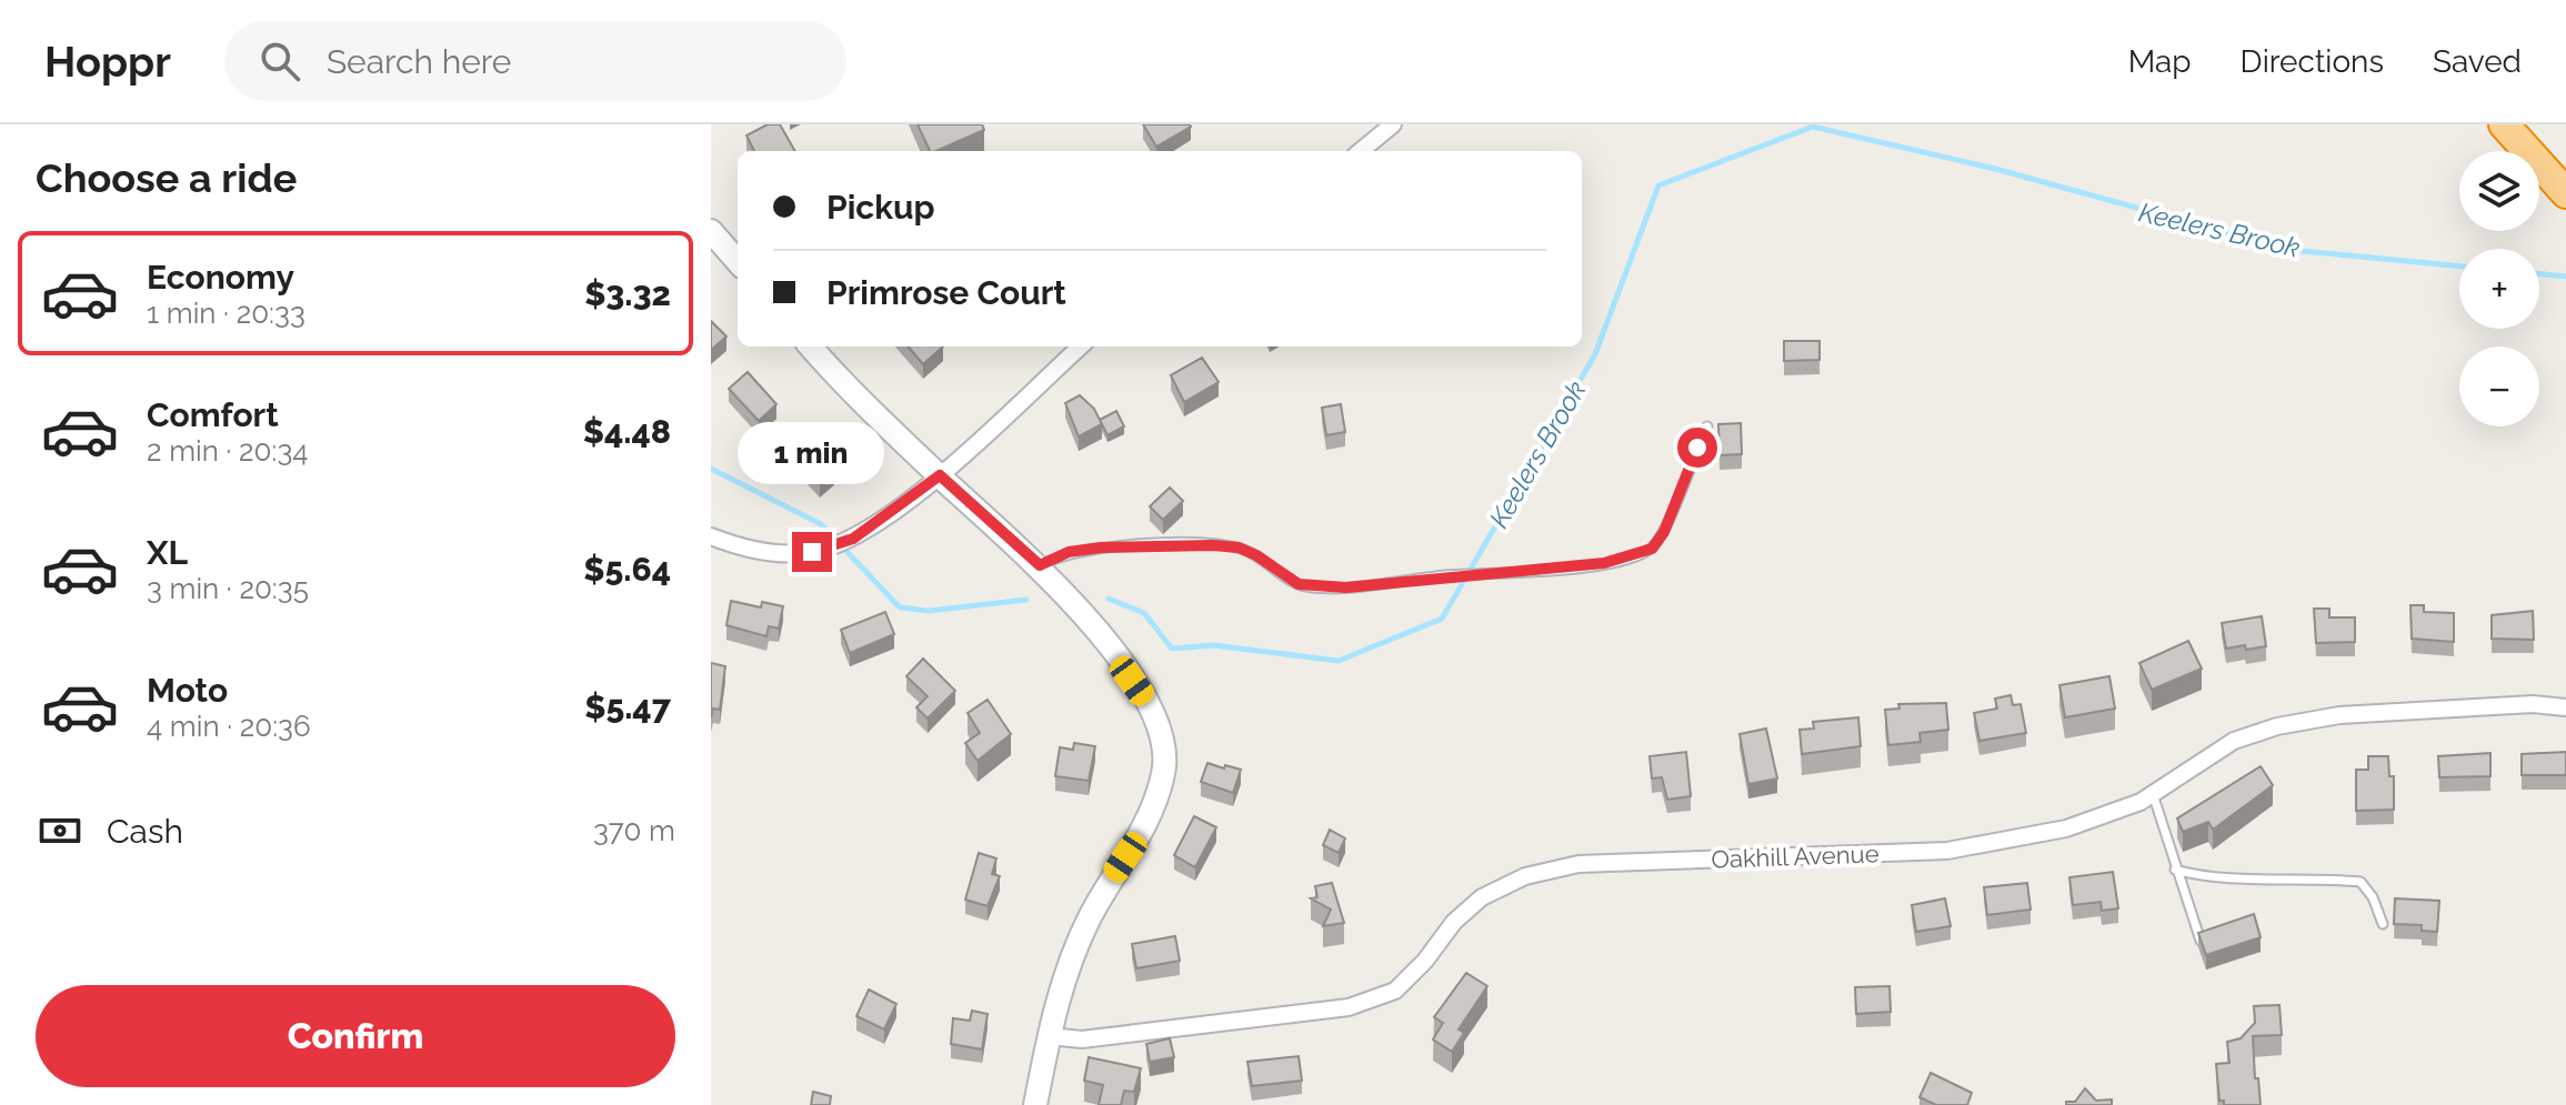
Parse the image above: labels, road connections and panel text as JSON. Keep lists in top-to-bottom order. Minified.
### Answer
{"streets":{"street":["Oakhill Avenue"]},"water":["Keelers Brook"],"page":{"header":"Hoppr","search":"Search here","nav":["Map","Directions","Saved"],"heading":"Choose a ride","map_buttons":["+","−"],"banner":["Pickup","Primrose Court"],"list":[{"name":"Economy","note":"1 min · 20:33","value":"$3.32"},{"name":"Comfort","note":"2 min · 20:34","value":"$4.48"},{"name":"XL","note":"3 min · 20:35","value":"$5.64"},{"name":"Moto","note":"4 min · 20:36","value":"$5.47"}],"bubble":"1 min","pay":["Cash","370 m"],"buttons":"Confirm"}}
